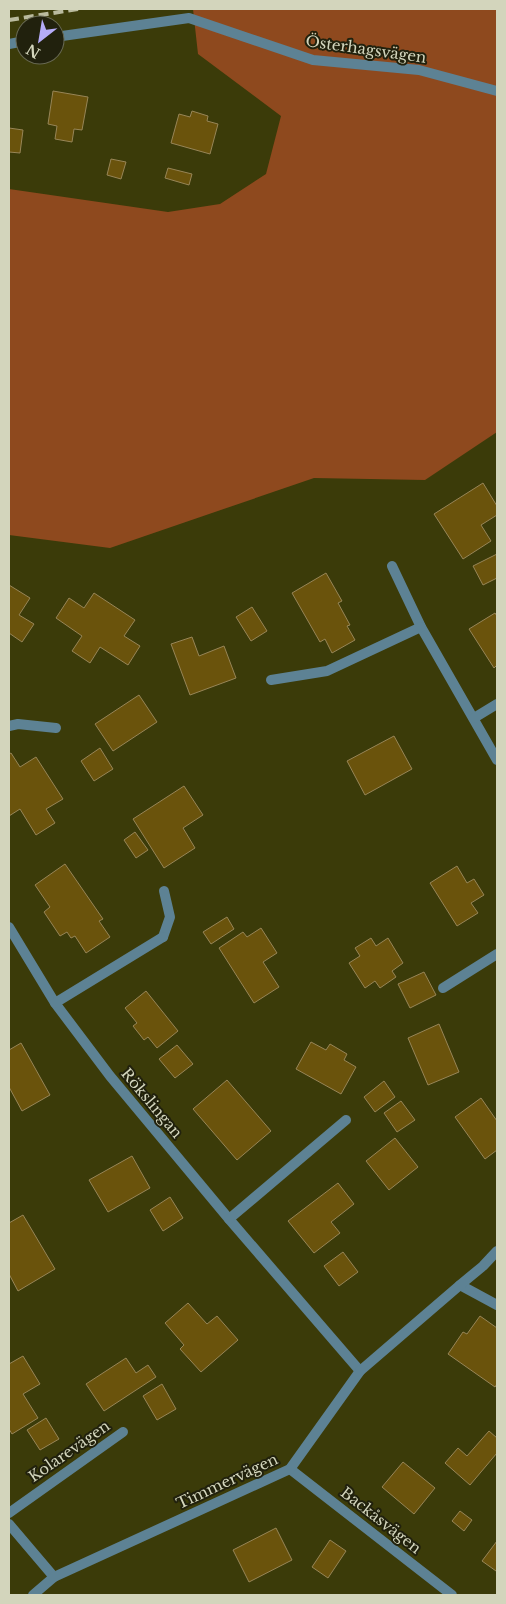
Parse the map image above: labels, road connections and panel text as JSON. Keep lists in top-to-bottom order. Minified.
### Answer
{"streets":{"street":["Österhagsvägen","Rökslingan","Kolarevägen","Timmervägen","Backåsvägen"]},"crossings":[["Rökslingan","Timmervägen"],["Timmervägen","Backåsvägen"]],"north":"bottom left"}
